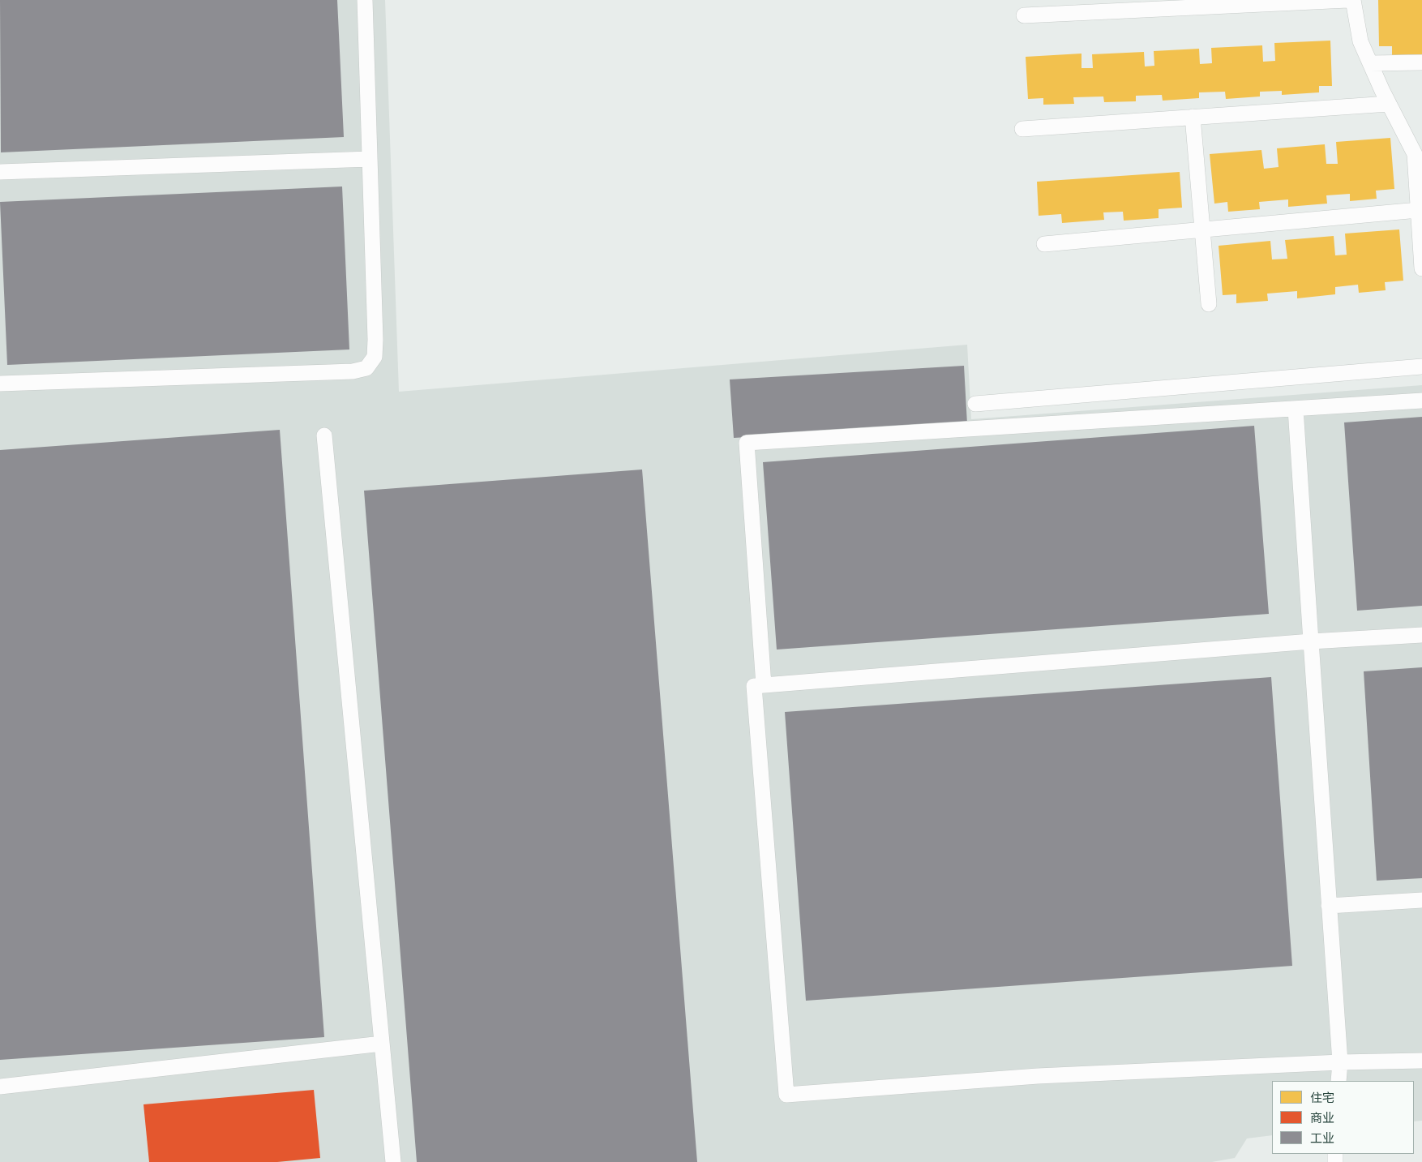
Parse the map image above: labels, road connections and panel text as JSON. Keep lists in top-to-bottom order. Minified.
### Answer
{"legend":["住宅","商业","工业"]}
